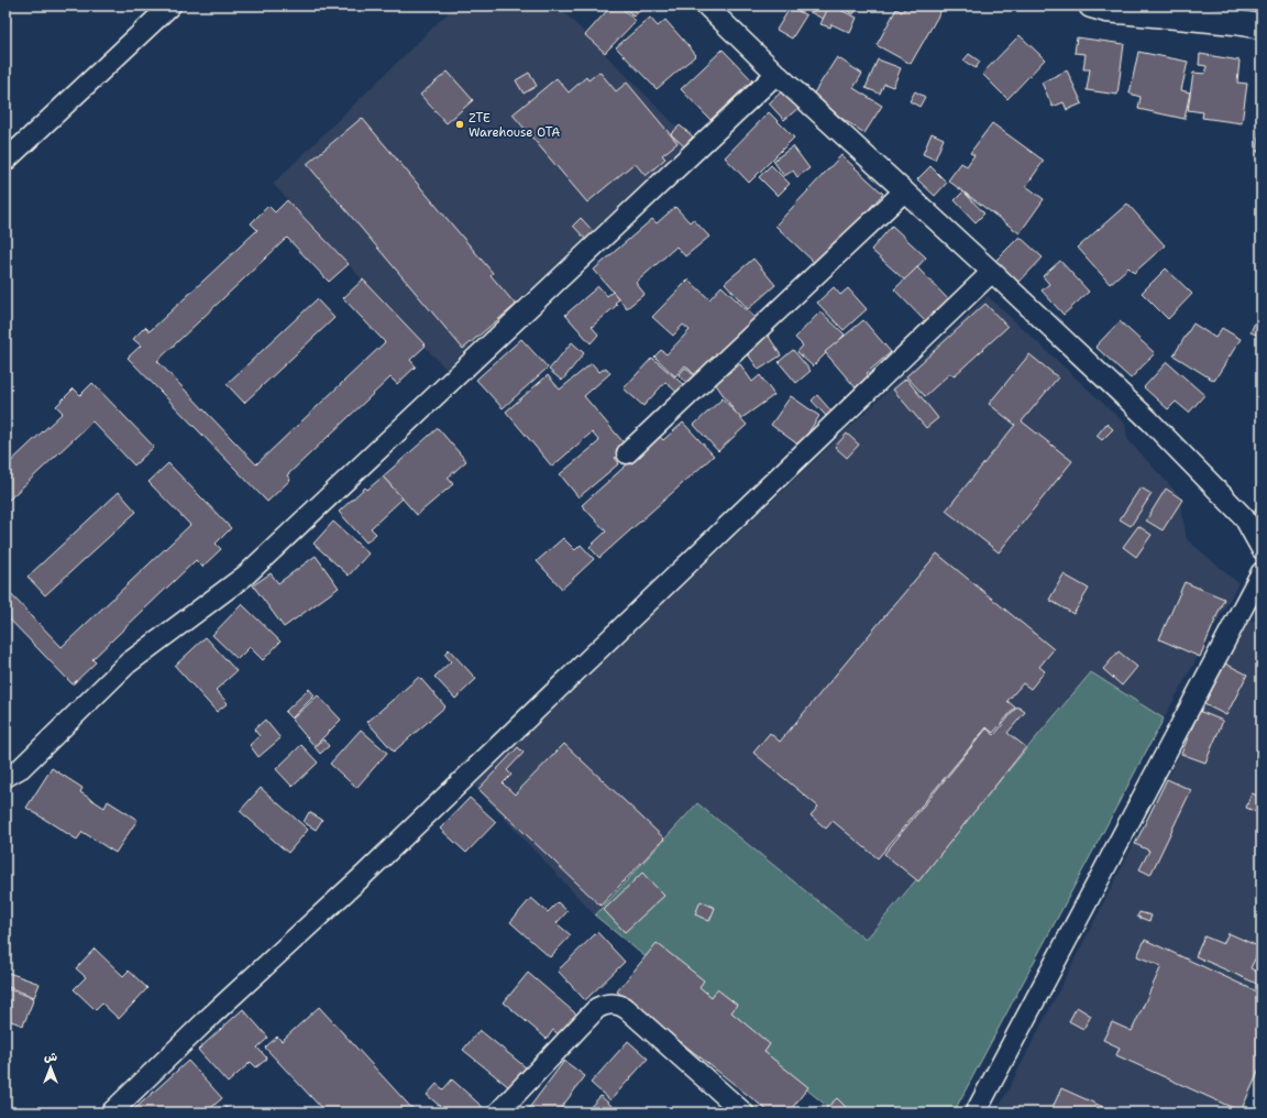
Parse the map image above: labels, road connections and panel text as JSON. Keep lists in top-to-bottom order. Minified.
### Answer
{"places":["ZTE Warehouse OTA"],"north":"top"}
